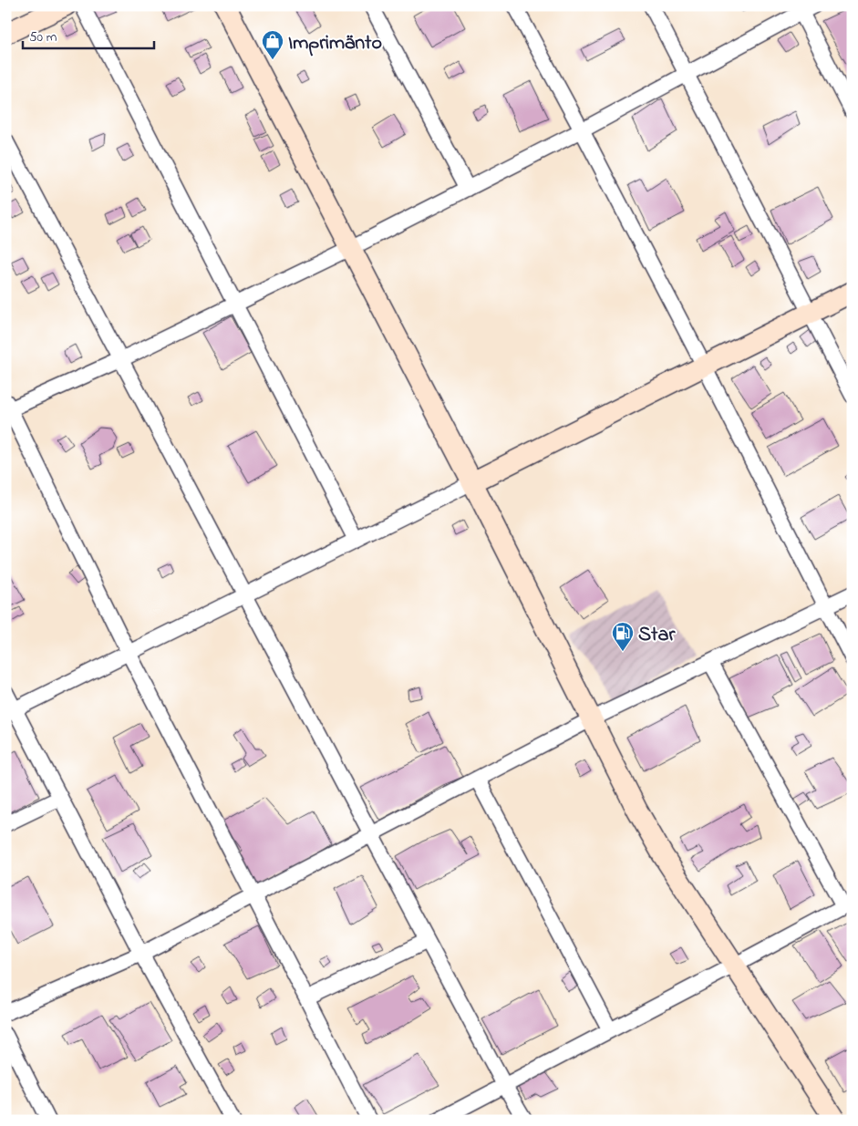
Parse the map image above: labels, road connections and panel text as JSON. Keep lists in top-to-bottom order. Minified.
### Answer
{"places":{"shop":["Imprimänto"],"fuel station":["Star"]},"scale_bar":"50 m"}
